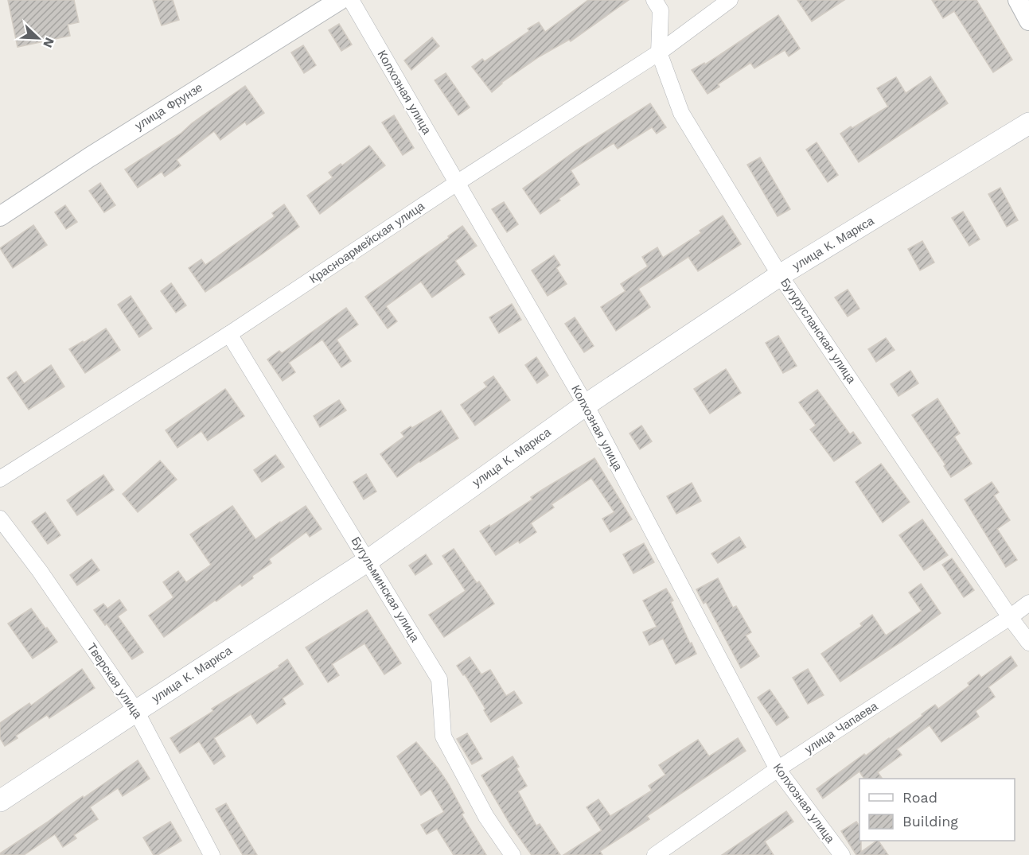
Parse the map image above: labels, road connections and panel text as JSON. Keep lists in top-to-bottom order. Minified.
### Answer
{"streets":{"main road":["улица К. Маркса"],"street":["Колхозная улица","улица Фрунзе","Красноармейская улица","Бугурусланская улица","Бугульминская улица","Тверская улица","улица Чапаева"]},"crossings":[["Колхозная улица","Красноармейская улица"],["Колхозная улица","улица К. Маркса"],["Колхозная улица","улица Чапаева"],["Красноармейская улица","Бугурусланская улица"],["Красноармейская улица","Бугульминская улица"],["улица К. Маркса","Бугурусланская улица"],["улица К. Маркса","Бугульминская улица"],["улица К. Маркса","Тверская улица"],["Бугурусланская улица","улица Чапаева"]],"legend":["Road","Building"],"north":"bottom right"}
